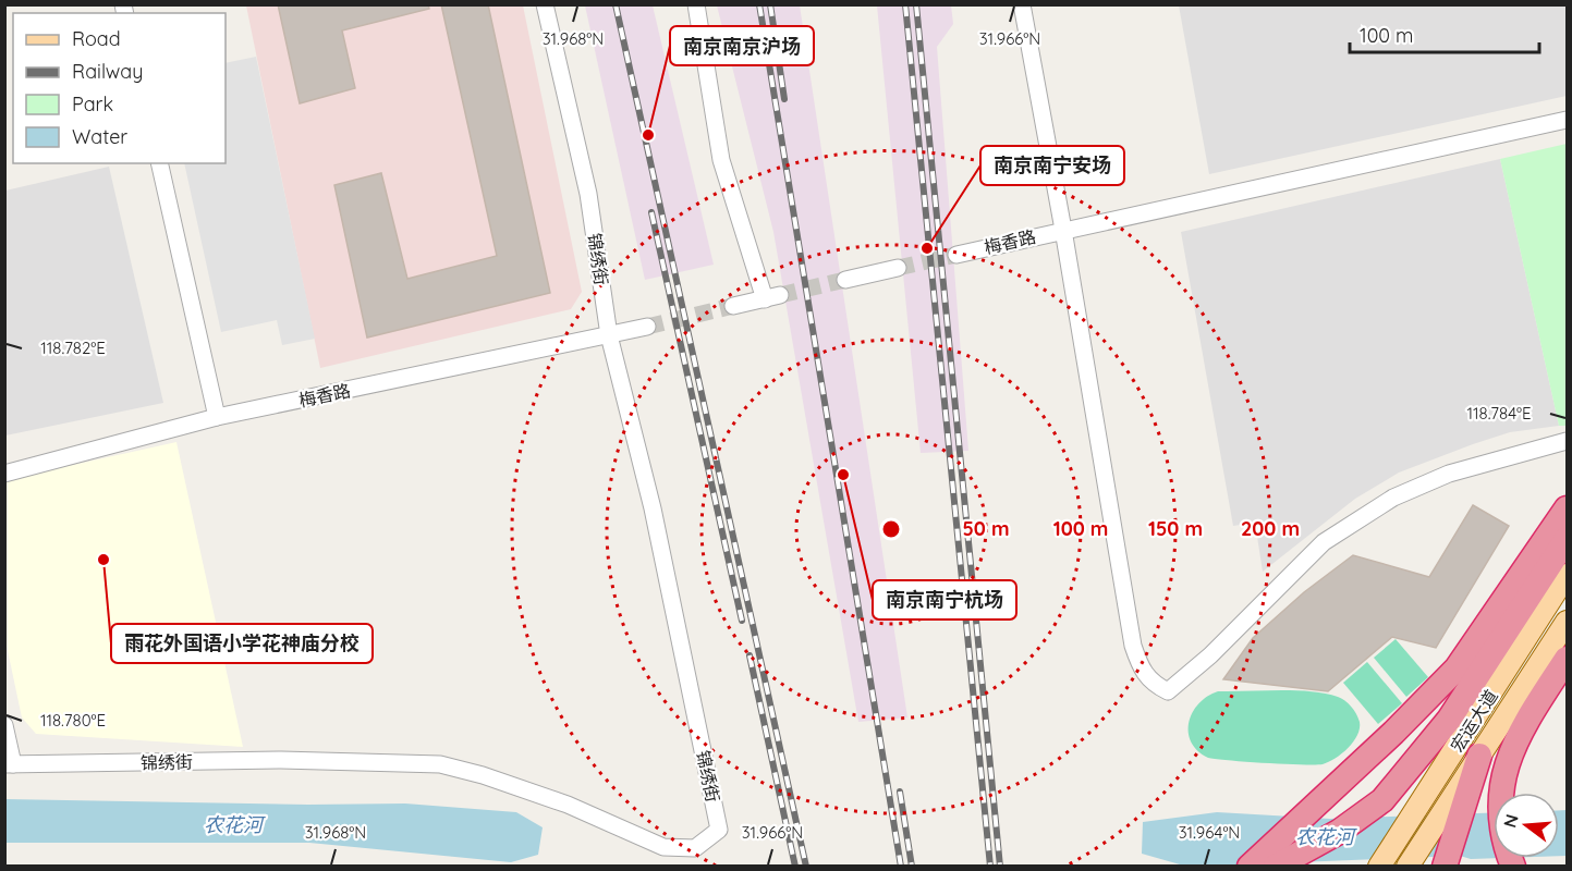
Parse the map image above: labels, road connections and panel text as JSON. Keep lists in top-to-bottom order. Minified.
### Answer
{"streets":{"main road":["宏运大道"],"street":["梅香路","锦绣街"]},"crossings":[["梅香路","锦绣街"]],"water":["农花河"],"places":["南京南京沪场","南京南宁安场","南京南宁杭场","雨花外国语小学花神庙分校"],"legend":["Road","Railway","Park","Water"],"scale_bar":"100 m","north":"left","coordinates":["31.968°N","31.966°N","118.782°E","118.784°E","118.780°E","31.964°N"],"rings":["50 m","100 m","150 m","200 m"]}
